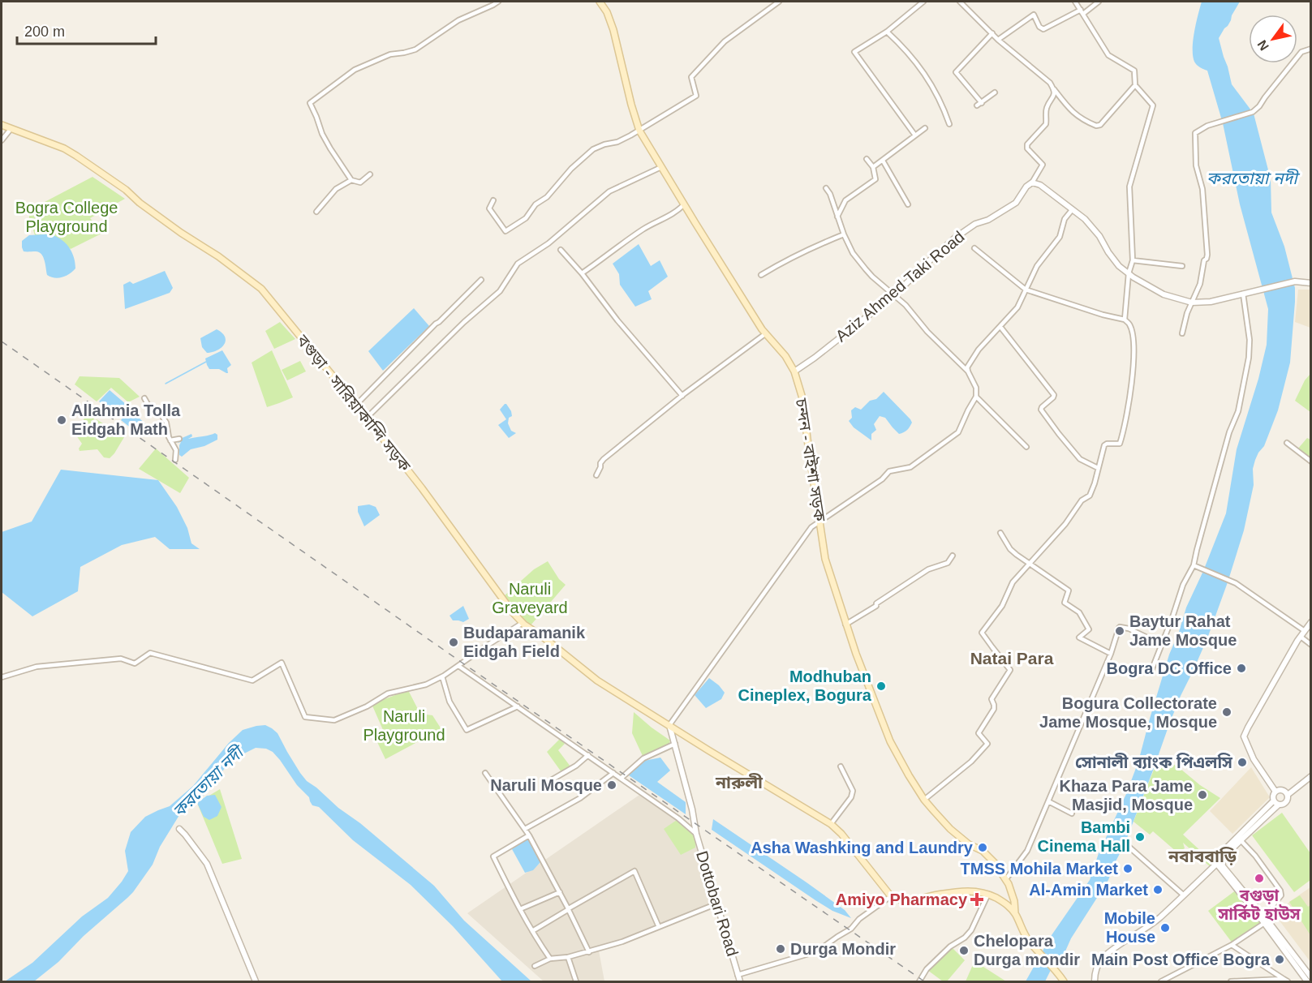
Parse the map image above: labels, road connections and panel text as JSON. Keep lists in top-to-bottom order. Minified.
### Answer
{"streets":{"main road":["বগুড়া - সারিয়াকান্দি সড়ক","চন্দন - বাইশা সড়ক"],"street":["Aziz Ahmed Taki Road","Dottobari Road"]},"crossings":[["Aziz Ahmed Taki Road","চন্দন - বাইশা সড়ক"],["বগুড়া - সারিয়াকান্দি সড়ক","Dottobari Road"]],"districts":["Natai Para","নারুলী","নবাববাড়ি"],"water":["করতোয়া নদী"],"parks":["Bogra College Playground","Naruli Graveyard","Naruli Playground"],"places":{"other":["Allahmia Tolla Eidgah Math","Baytur Rahat Jame Mosque","Budaparamanik Eidgah Field","Bogra DC Office","Modhuban Cineplex, Bogura","Bogura Collectorate Jame Mosque, Mosque","সোনালী ব্যাংক পিএলসি","Naruli Mosque","Khaza Para Jame Masjid, Mosque","Bambi Cinema Hall","Asha Washking and Laundry","TMSS Mohila Market","বগুড়া সার্কিট হাউস","Al-Amin Market","Mobile House","Durga Mondir","Chelopara Durga mondir","Main Post Office Bogra"],"health":["Amiyo Pharmacy"]},"scale_bar":"200 m","north":"bottom left"}
